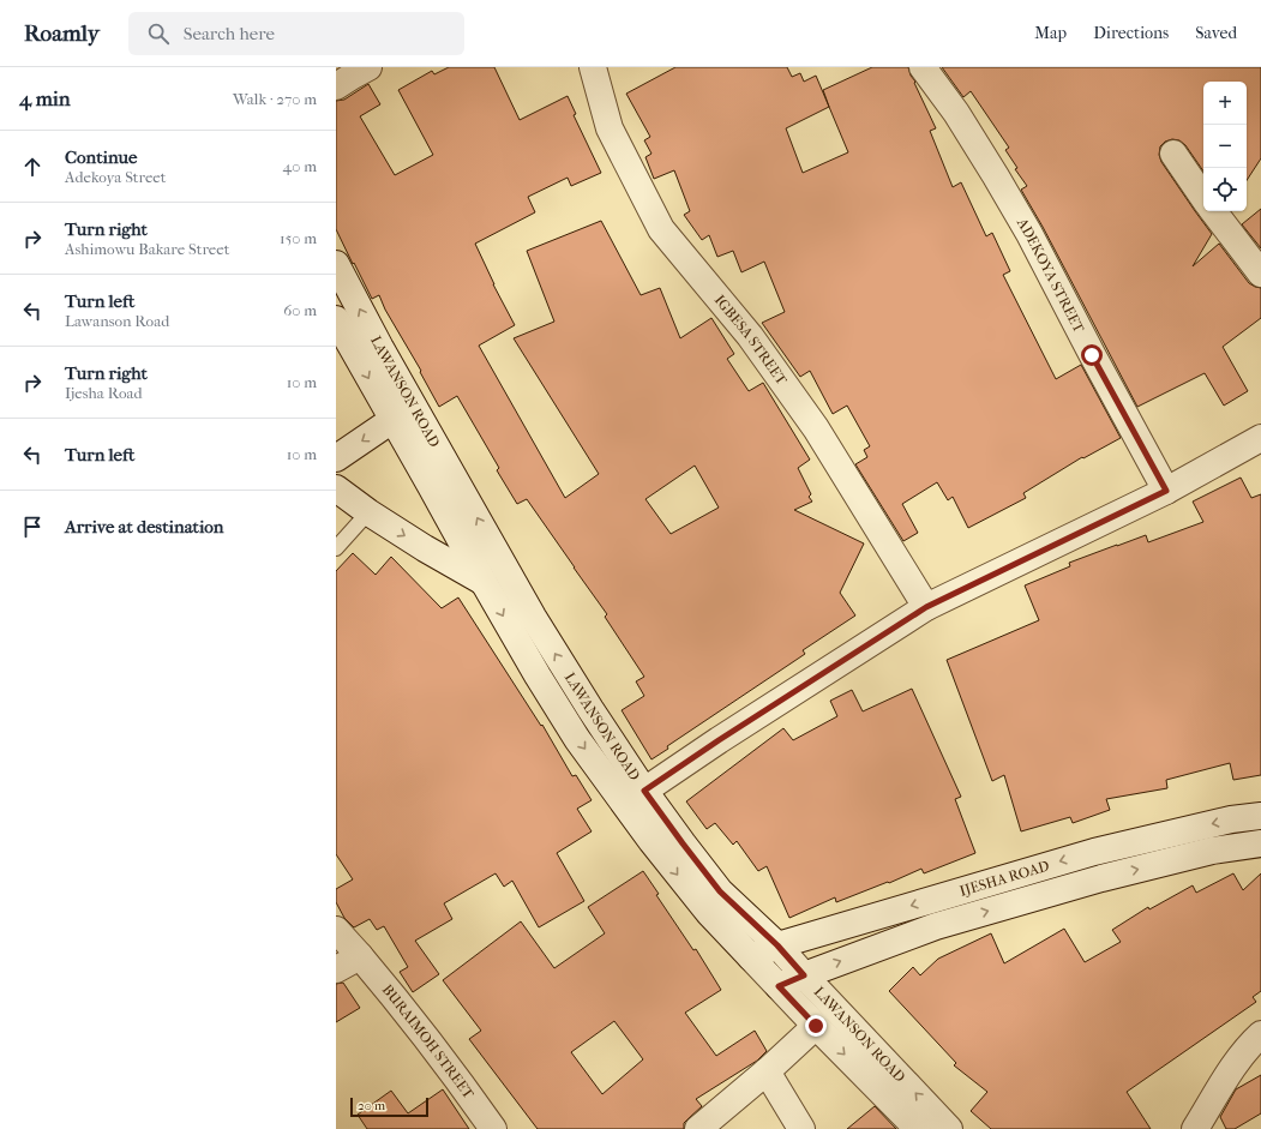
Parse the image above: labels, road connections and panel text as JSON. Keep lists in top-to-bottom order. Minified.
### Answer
{"streets":{"street":["ADEKOYA STREET","IGBESA STREET","LAWANSON ROAD","IJESHA ROAD","BURAIMOH STREET"]},"crossings":[["LAWANSON ROAD","IJESHA ROAD"]],"scale_bar":"20 m","page":{"header":"Roamly","search":"Search here","nav":["Map","Directions","Saved"],"heading":["4 min","Walk · 270 m"],"map_buttons":["+","−"],"list":[["Continue","Adekoya Street","40 m"],["Turn right","Ashimowu Bakare Street","150 m"],["Turn left","Lawanson Road","60 m"],["Turn right","Ijesha Road","10 m"],["Turn left","10 m"],"Arrive at destination"],"scale":"20 m"}}
